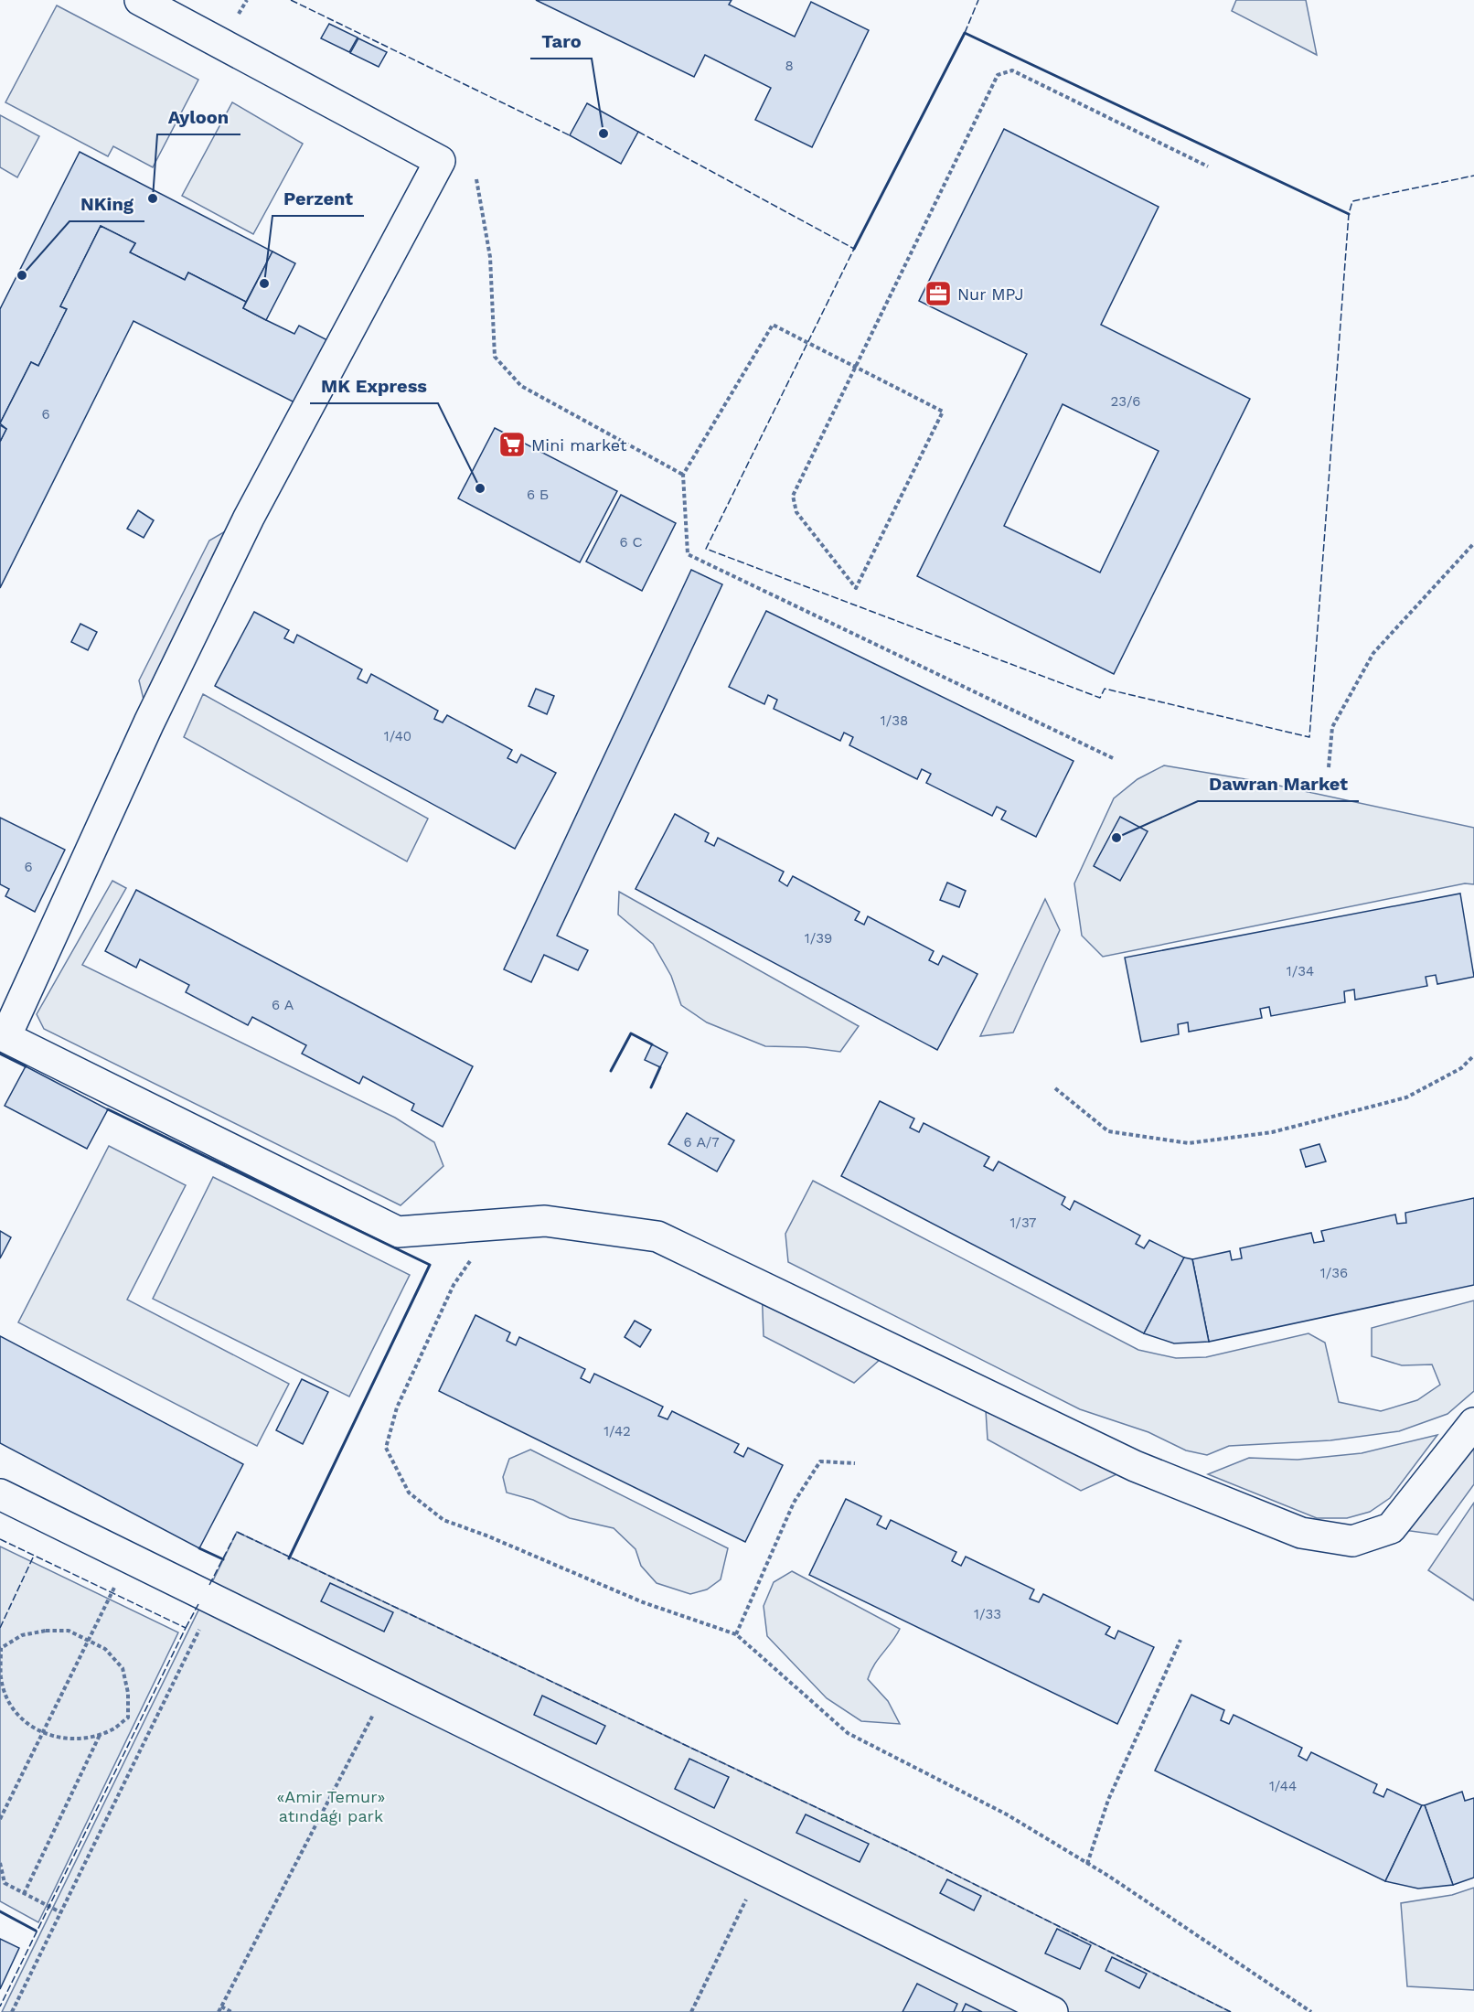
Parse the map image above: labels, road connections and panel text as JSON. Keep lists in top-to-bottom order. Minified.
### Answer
{"parks":["«Amir Temur» atındaǵı park"],"places":{"other":["Taro","Ayloon","NKing","Perzent","MK Express","Dawran Market"],"office":["Nur MPJ"],"supermarket":["Mini market"]},"house_numbers":["8","23/6","6","6 Б","6 С","1/38","1/40","6","1/39","1/34","6 А","6 А/7","1/37","1/36","1/42","1/33","1/44"]}
